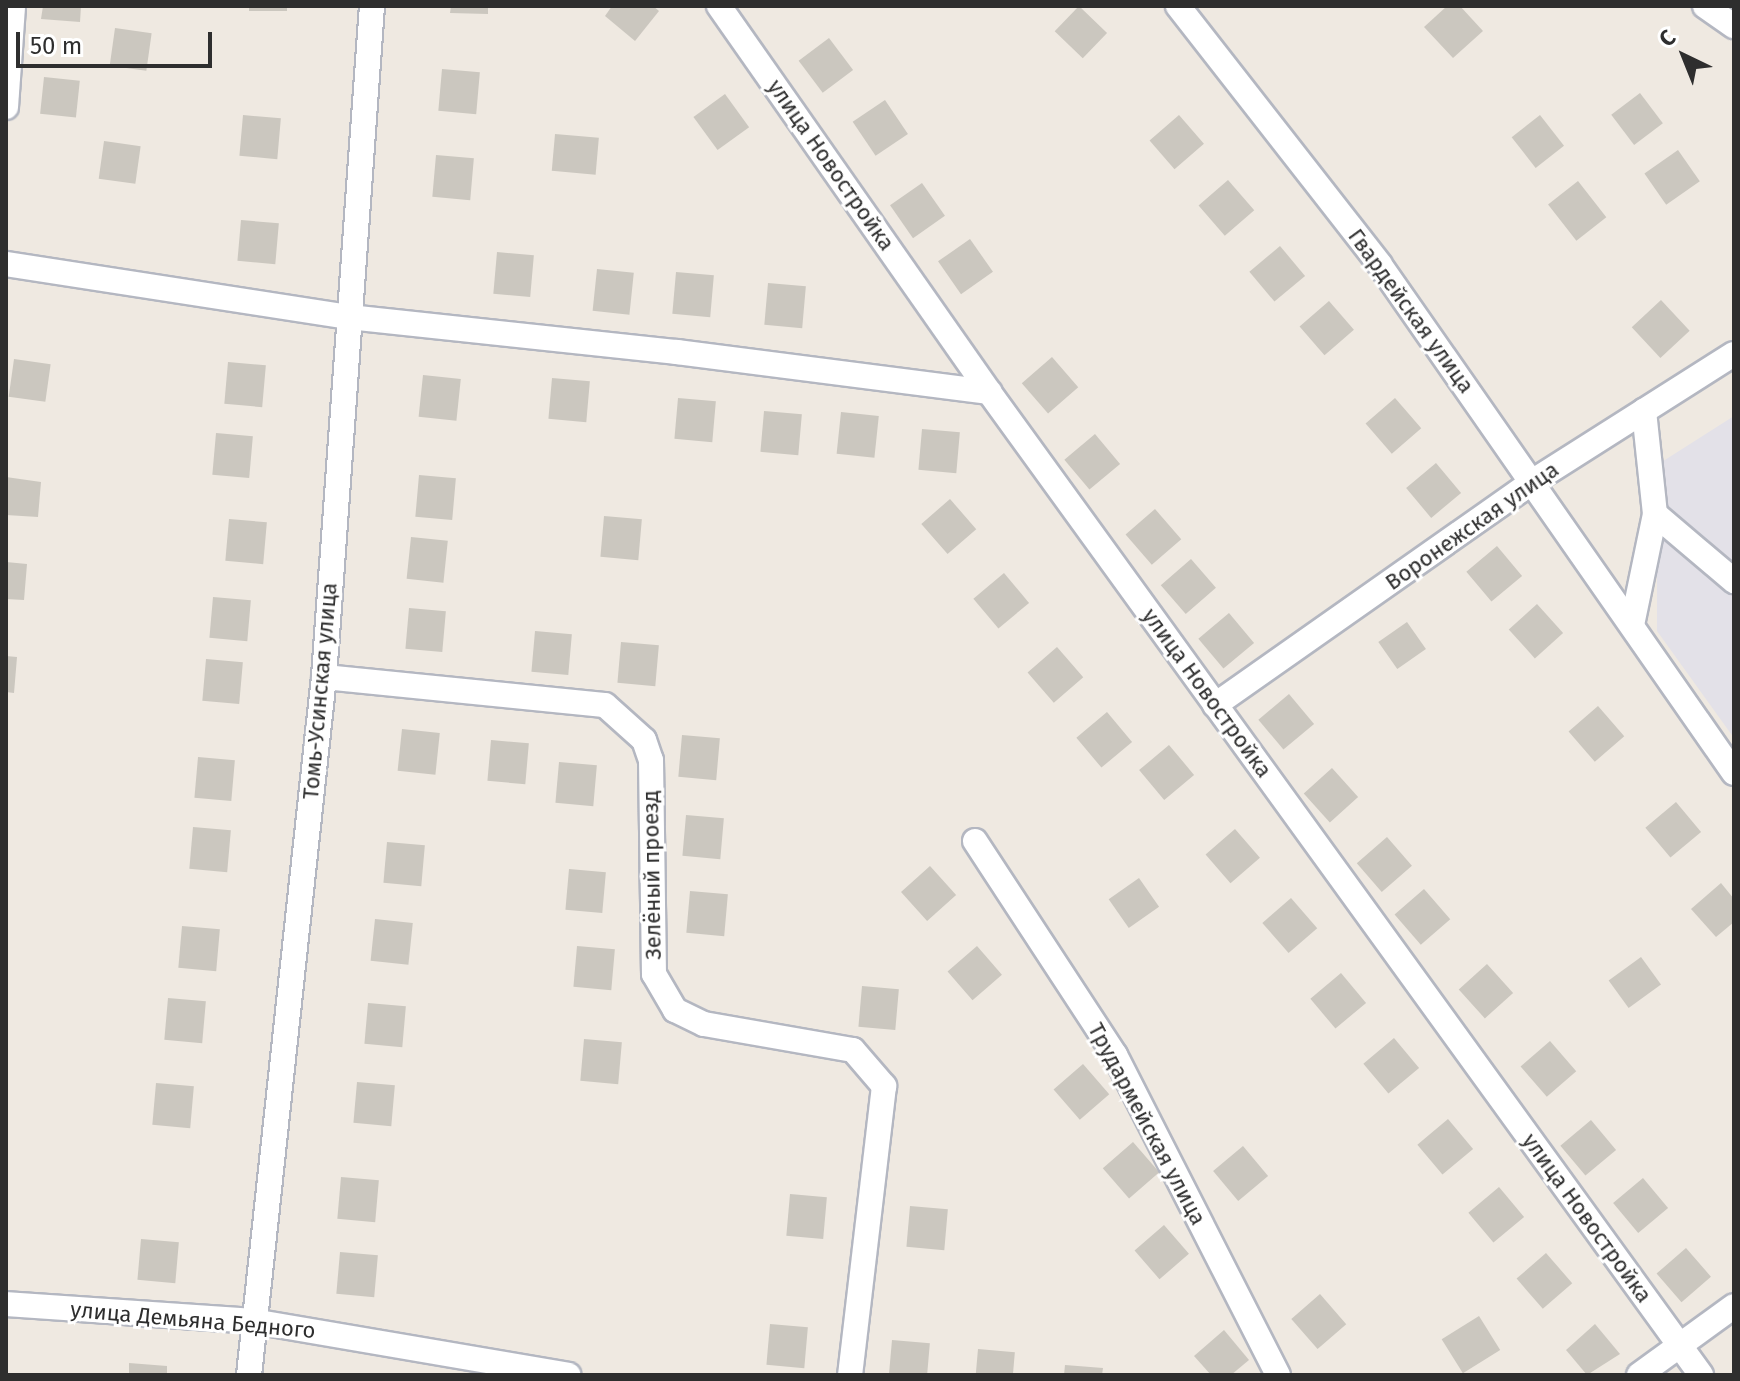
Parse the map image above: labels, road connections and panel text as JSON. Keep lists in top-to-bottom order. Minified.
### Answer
{"streets":{"street":["улица Новостройка","Гвардейская улица","Воронежская улица","Томь-Усинская улица","Зелёный проезд","Трудармейская улица","улица Демьяна Бедного"]},"crossings":[["улица Новостройка","Воронежская улица"],["Гвардейская улица","Воронежская улица"],["Томь-Усинская улица","Зелёный проезд"],["Томь-Усинская улица","улица Демьяна Бедного"]],"scale_bar":"50 m","north":"top left"}
